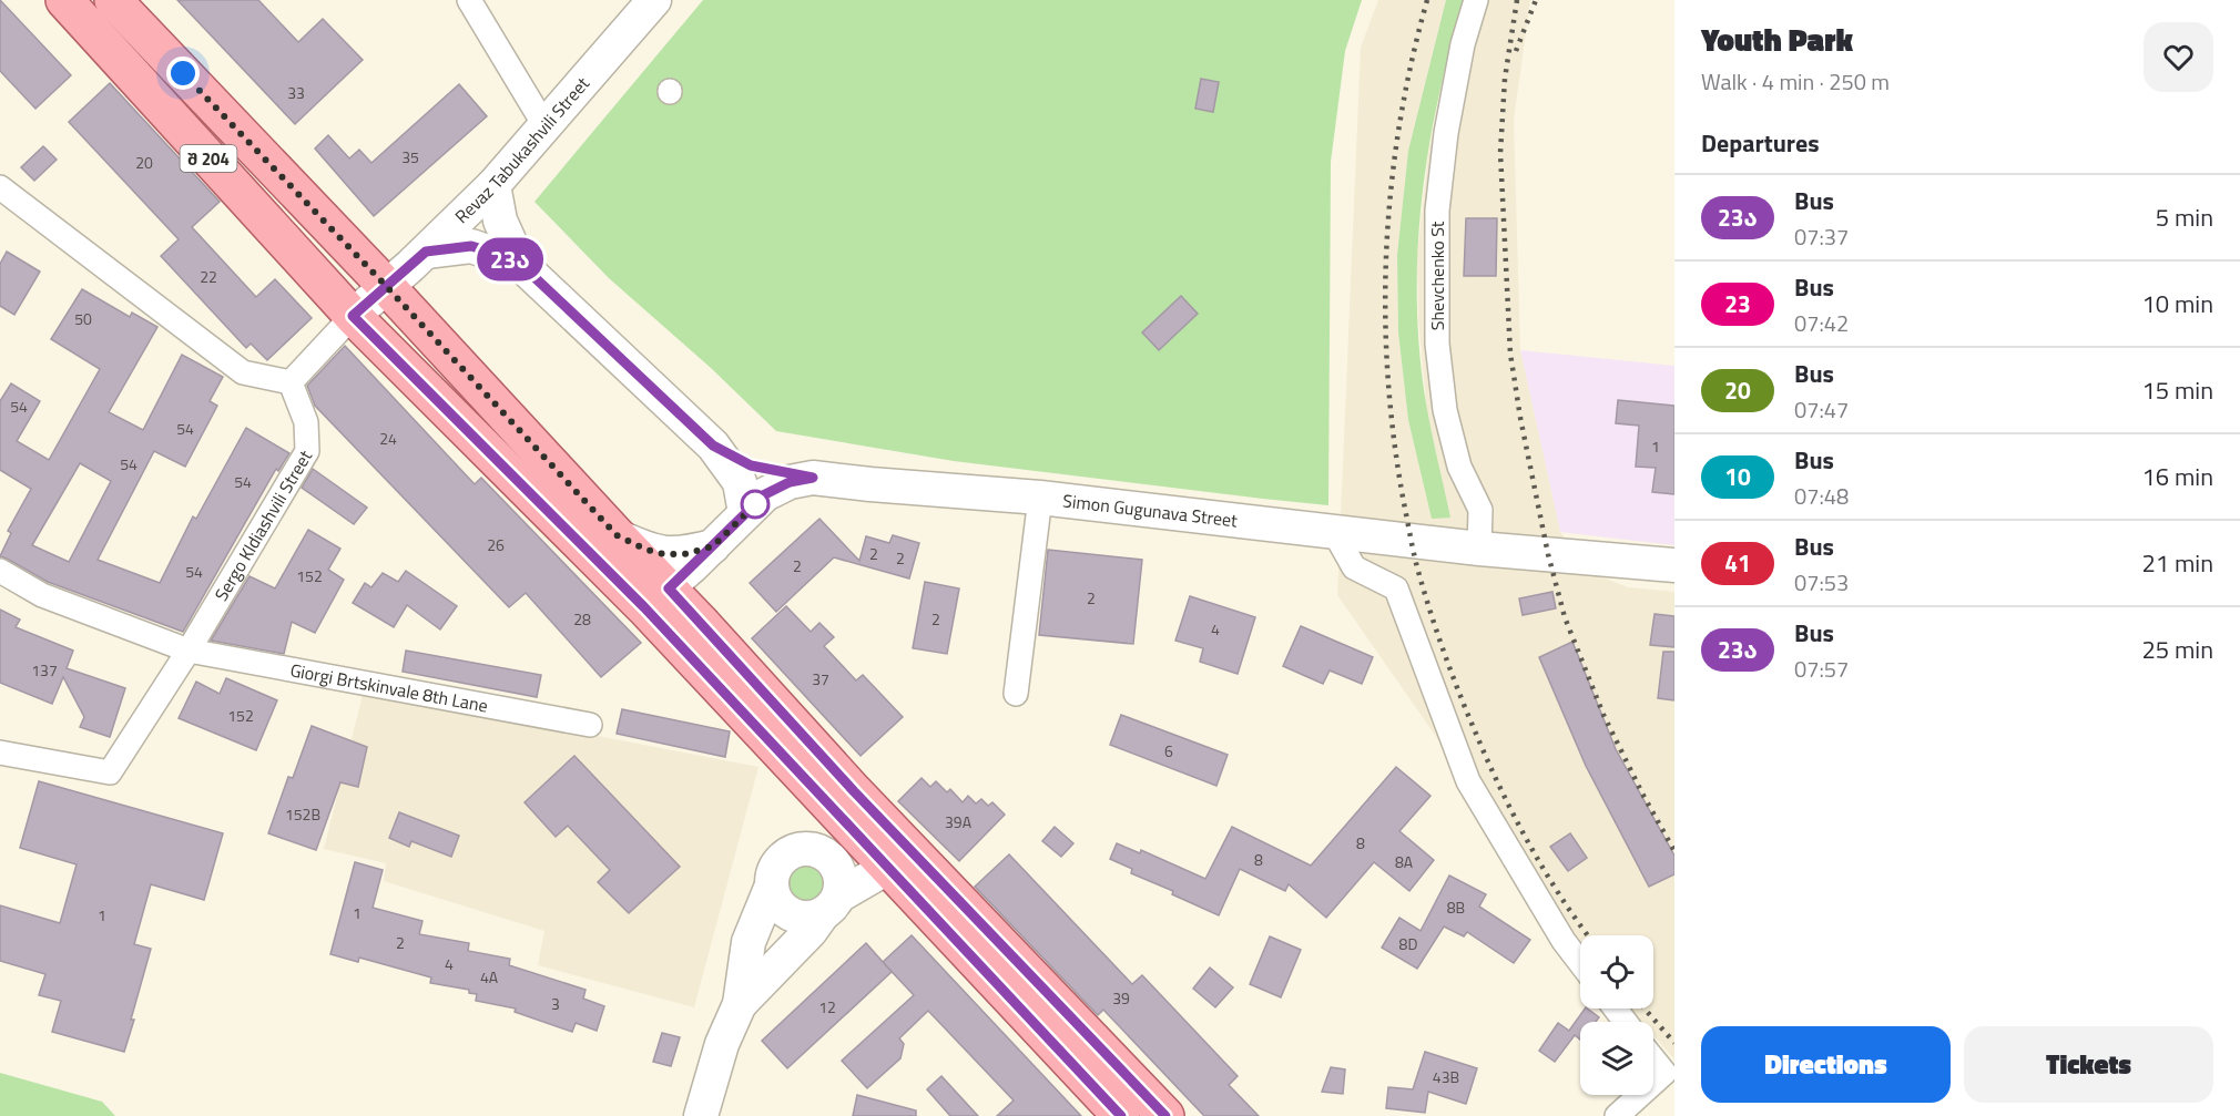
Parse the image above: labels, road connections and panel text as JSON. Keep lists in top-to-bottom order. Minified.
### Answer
{"streets":{"main road":["Revaz Tabukashvili Street","შ 204","Simon Gugunava Street"],"street":["Shevchenko St","Sergo Kldiashvili Street","Giorgi Brtskinvale 8th Lane"]},"crossings":[["Revaz Tabukashvili Street","შ 204"],["შ 204","Simon Gugunava Street"],["Shevchenko St","Simon Gugunava Street"],["Sergo Kldiashvili Street","Giorgi Brtskinvale 8th Lane"]],"lines":["bus line 23ა"],"house_numbers":["33","35","20","22","50","54","54","24","1","54","54","26","2","2","2","54","152","2","28","2","4","137","37","152","6","152B","39A","8","8","8A","8B","1","1","2","8D","4","4A","39","3","12","43B"],"page":{"on_map":"23ა","heading":[["Youth Park","Walk · 4 min · 250 m"],"Departures"],"list":[{"mark":"23ა","name":"Bus","note":"07:37","value":"5 min"},{"mark":"23","name":"Bus","note":"07:42","value":"10 min"},{"mark":"20","name":"Bus","note":"07:47","value":"15 min"},{"mark":"10","name":"Bus","note":"07:48","value":"16 min"},{"mark":"41","name":"Bus","note":"07:53","value":"21 min"},{"mark":"23ა","name":"Bus","note":"07:57","value":"25 min"}],"buttons":["Directions","Tickets"]}}
